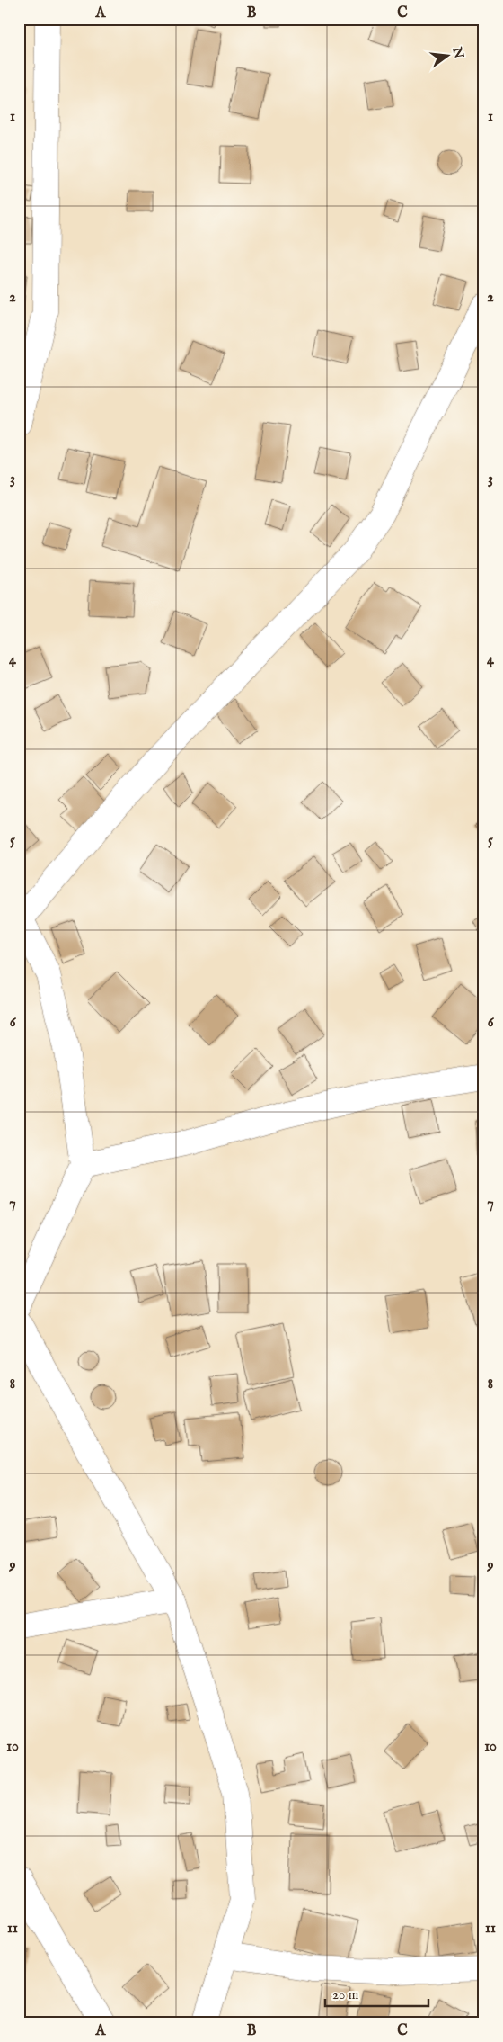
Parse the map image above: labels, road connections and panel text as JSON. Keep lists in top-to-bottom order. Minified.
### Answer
{"scale_bar":"20 m","north":"right","grid":{"columns":["A","B","C"],"rows":["1","2","3","4","5","6","7","8","9","10","11"]}}
